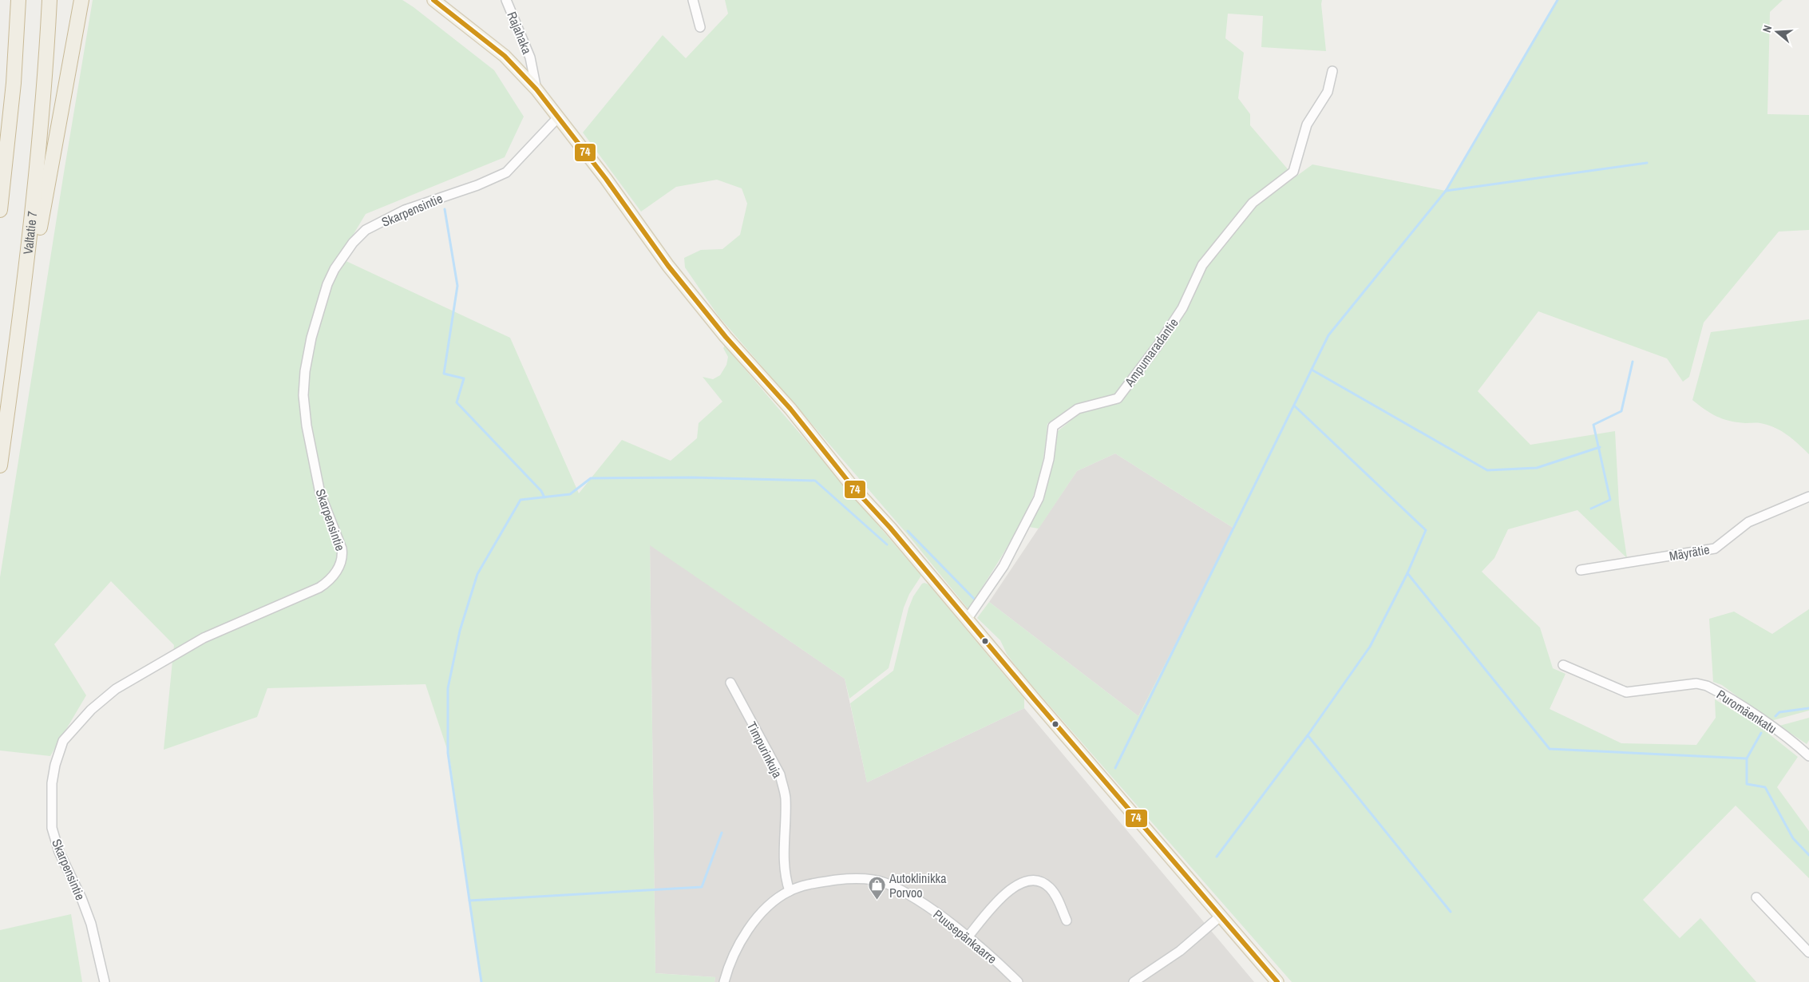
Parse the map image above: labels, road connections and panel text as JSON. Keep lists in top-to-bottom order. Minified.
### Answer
{"streets":{"highway":["Valtatie 7"],"street":["Rajahaka","Skarpensintie","Ampumaradantie","Mäyrätie","Puromäenkatu","Timpurinkuja","Puusepänkaarre"]},"crossings":[["Timpurinkuja","Puusepänkaarre"]],"places":{"shop":["Autoklinikka Porvoo"]},"lines":["transit line 74"],"north":"left"}
